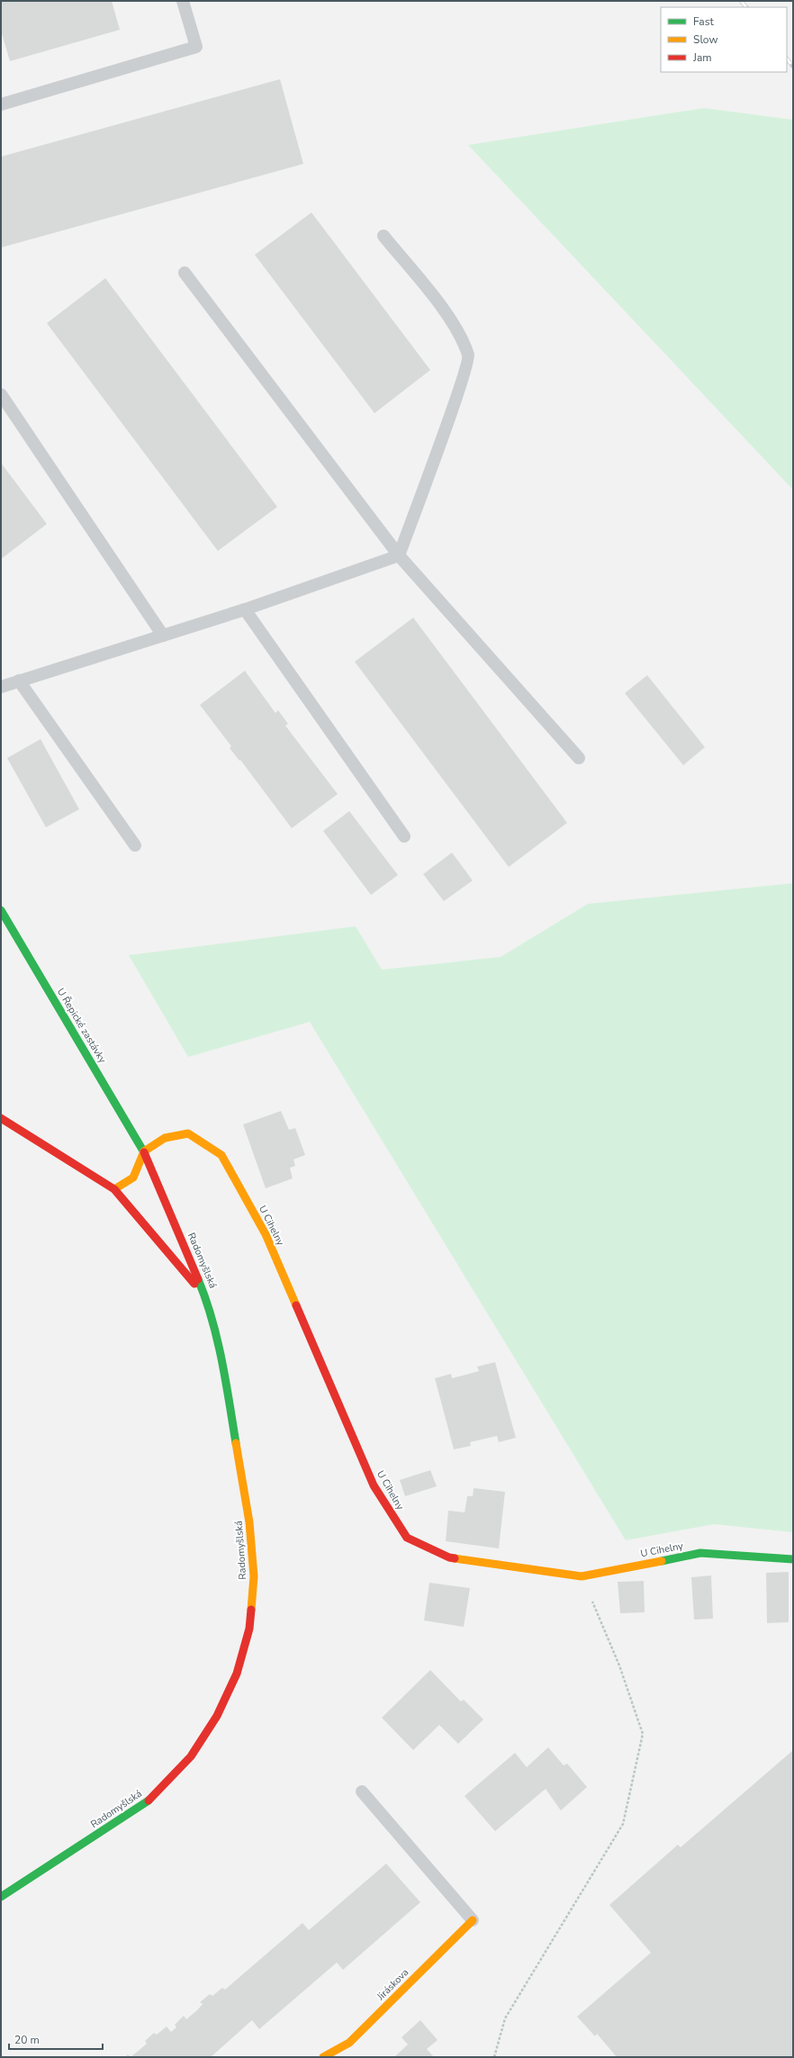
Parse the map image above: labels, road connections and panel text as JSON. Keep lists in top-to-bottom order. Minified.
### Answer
{"streets":{"street":["U Řepické zastávky","U Cihelny","Radomyšlská","Jiráskova"]},"crossings":[["U Řepické zastávky","U Cihelny"],["U Řepické zastávky","Radomyšlská"],["U Cihelny","Radomyšlská"]],"legend":["Fast","Slow","Jam"],"scale_bar":"20 m"}
